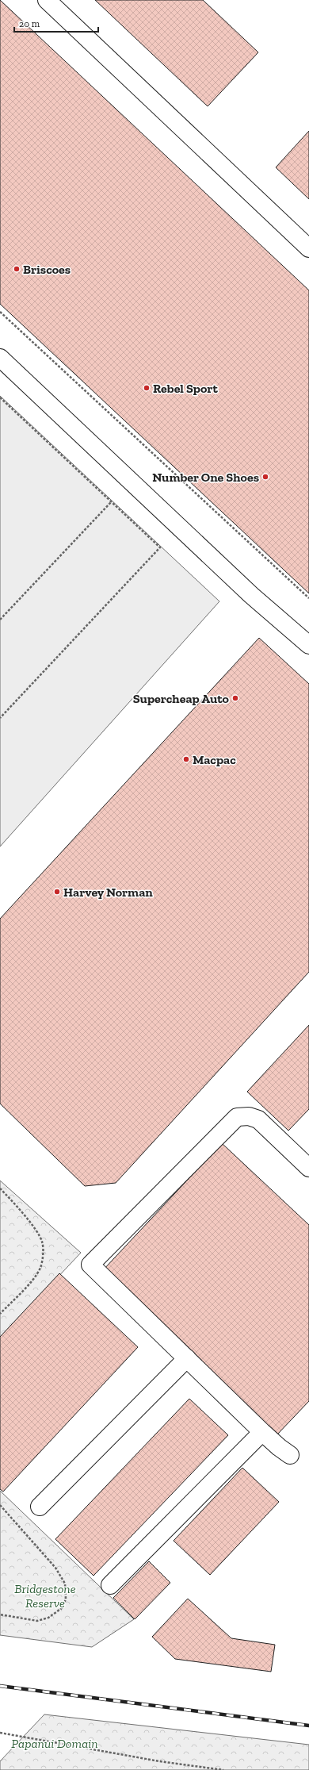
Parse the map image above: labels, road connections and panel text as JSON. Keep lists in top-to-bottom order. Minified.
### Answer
{"parks":["Bridgestone Reserve","Papanui Domain"],"places":["Briscoes","Rebel Sport","Number One Shoes","Supercheap Auto","Macpac","Harvey Norman"],"scale_bar":"20 m"}
